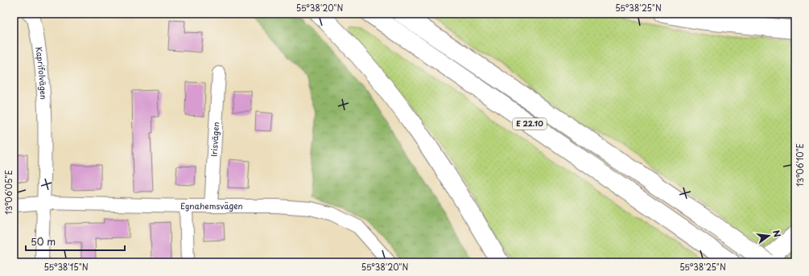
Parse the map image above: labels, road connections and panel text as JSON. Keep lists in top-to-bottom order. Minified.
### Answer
{"streets":{"highway":["E 22.10"],"street":["Kaprifolvägen","Irisvägen","Egnahemsvägen"]},"crossings":[["Kaprifolvägen","Egnahemsvägen"],["Irisvägen","Egnahemsvägen"]],"scale_bar":"50 m","north":"right","coordinates":["55°38'20\"N","55°38'25\"N","13°06'10\"E","13°06'05\"E","55°38'15\"N"]}
